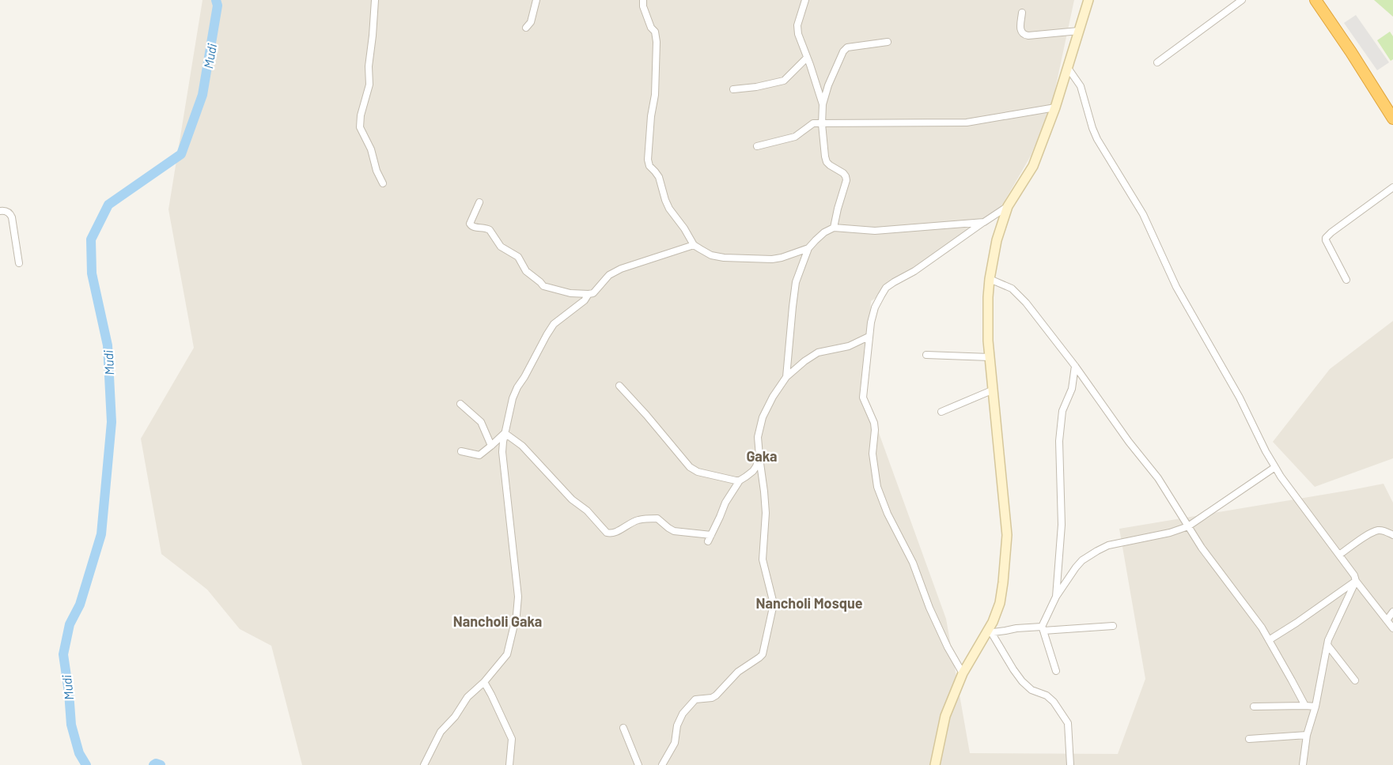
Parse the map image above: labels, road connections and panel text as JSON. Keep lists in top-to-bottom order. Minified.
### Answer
{"districts":["Gaka","Nancholi Mosque","Nancholi Gaka"],"water":["Mudi"]}
